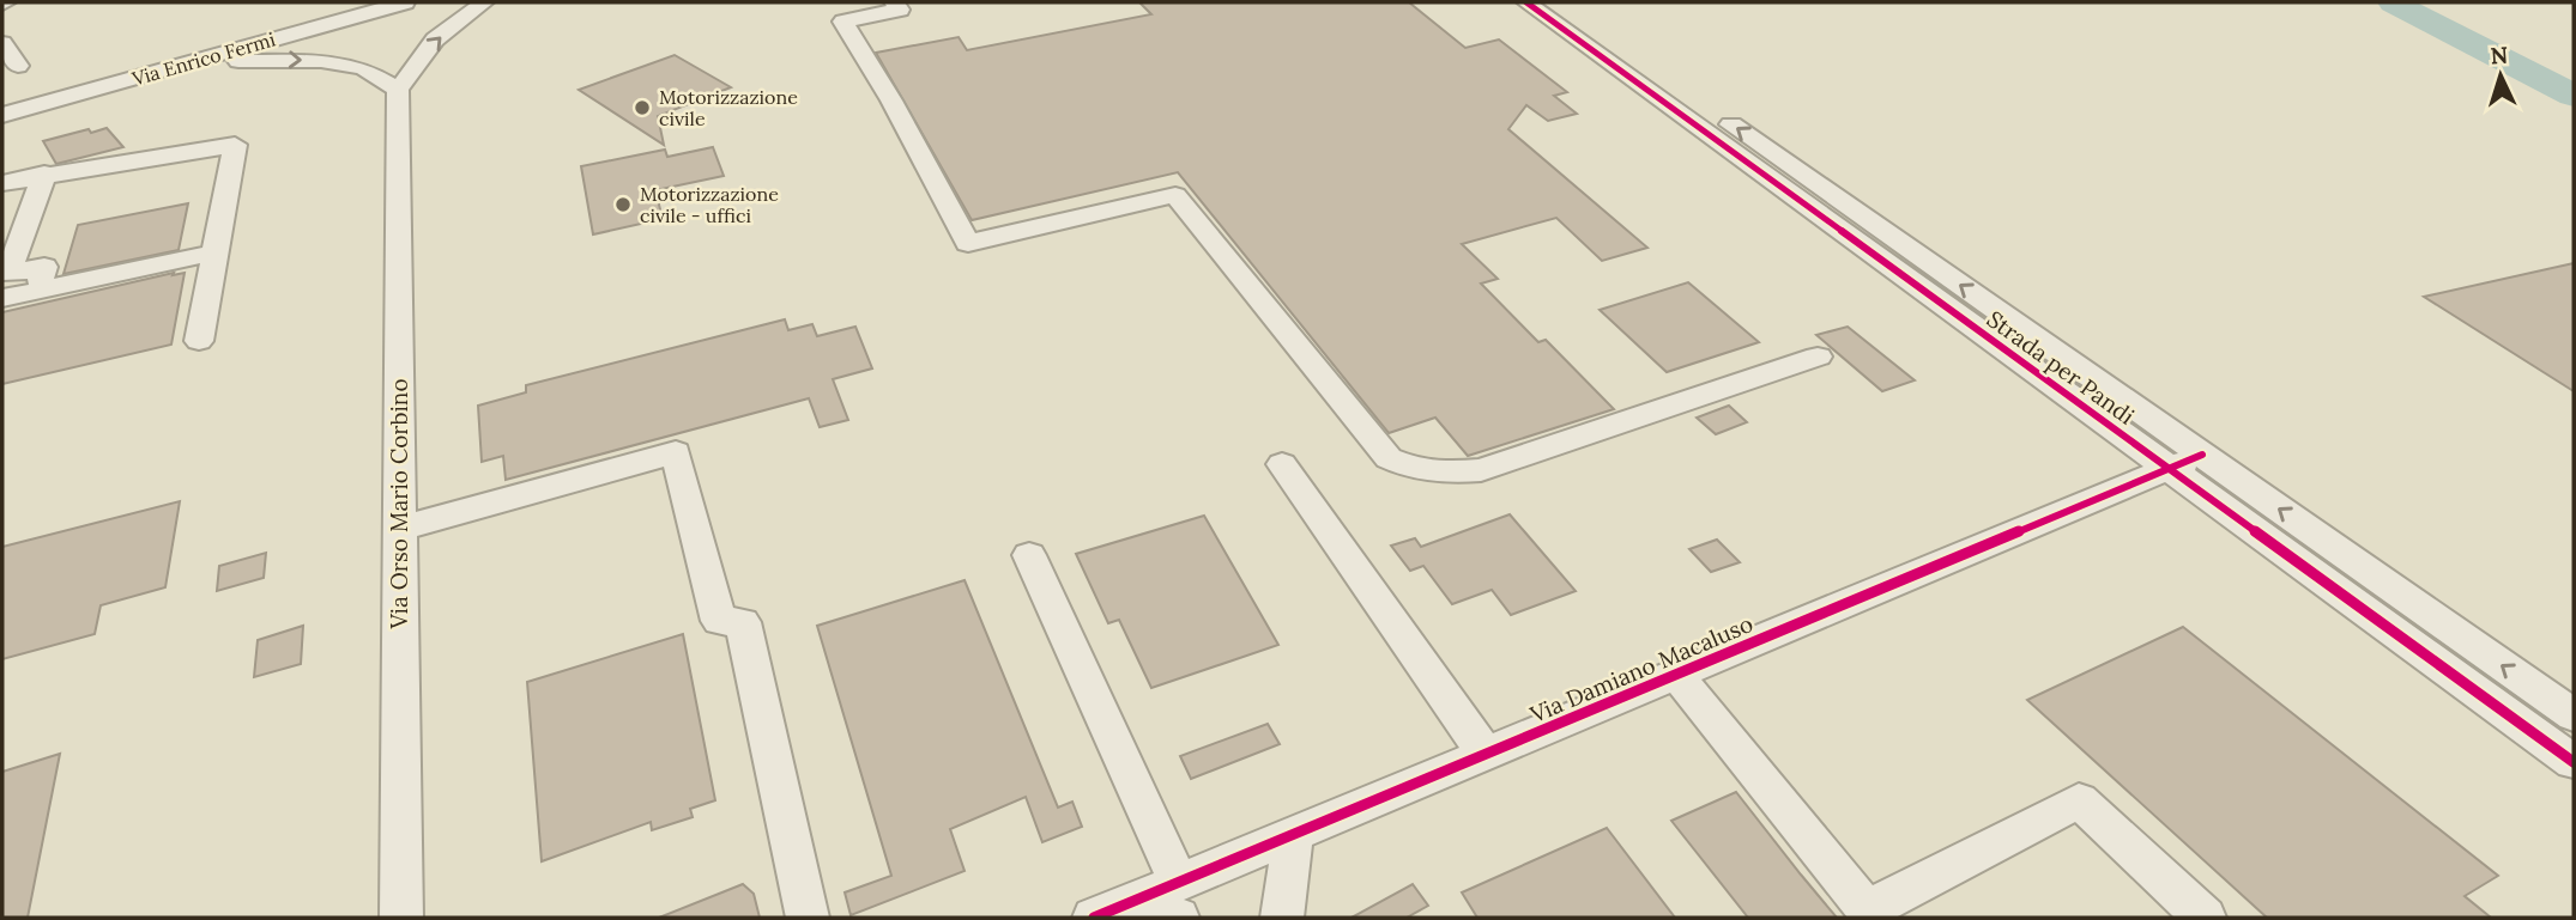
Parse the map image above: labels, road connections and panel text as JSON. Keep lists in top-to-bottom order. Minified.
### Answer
{"streets":{"street":["Via Enrico Fermi","Strada per Pandi","Via Orso Mario Corbino","Via Damiano Macaluso"]},"crossings":[["Strada per Pandi","Via Damiano Macaluso"]],"places":["Motorizzazione civile","Motorizzazione civile - uffici"],"north":"top"}
